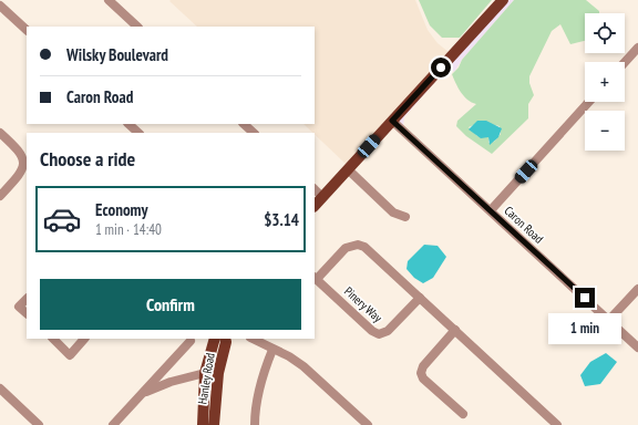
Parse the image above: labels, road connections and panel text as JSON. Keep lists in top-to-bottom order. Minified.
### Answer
{"streets":{"main road":["Hanley Road"],"street":["Caron Road","Pinery Way"]},"page":{"map_buttons":["+","−"],"banner":["Wilsky Boulevard","Caron Road"],"heading":"Choose a ride","list":[{"name":"Economy","note":"1 min · 14:40","value":"$3.14"}],"buttons":"Confirm","bubble":"1 min"}}
